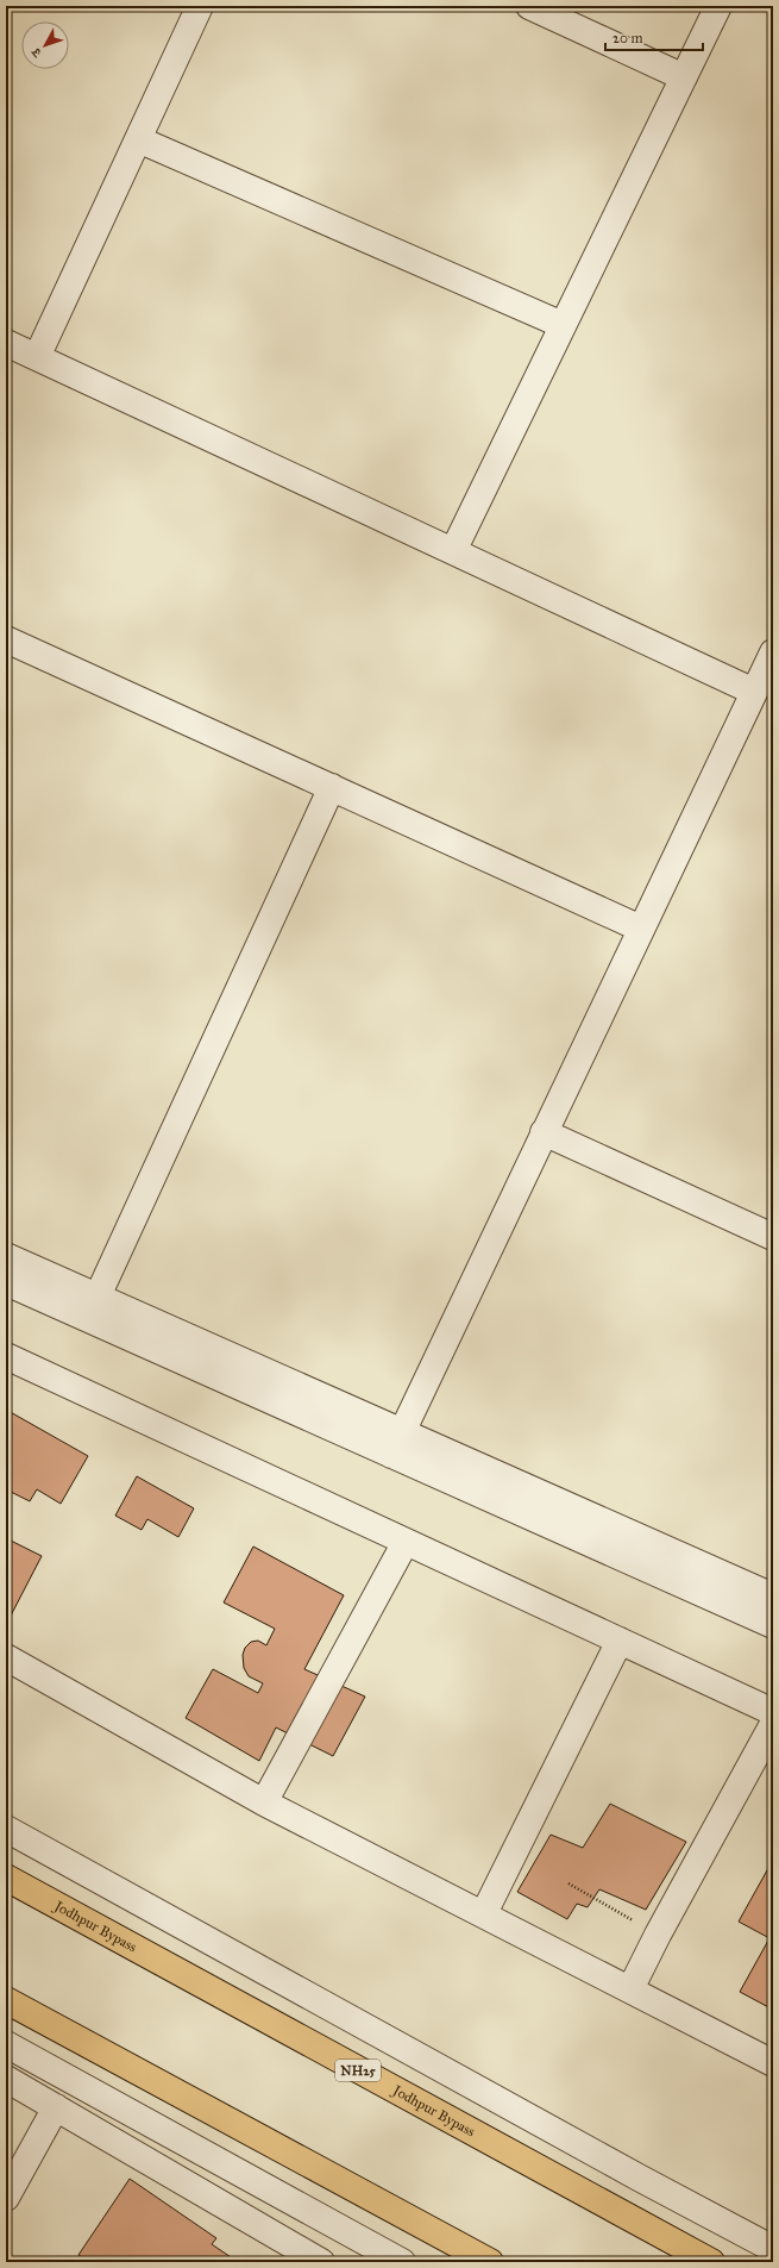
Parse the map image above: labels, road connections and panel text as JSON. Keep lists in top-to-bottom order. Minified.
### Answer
{"streets":{"highway":["Jodhpur Bypass","NH25"]},"scale_bar":"20 m","north":"bottom left"}
